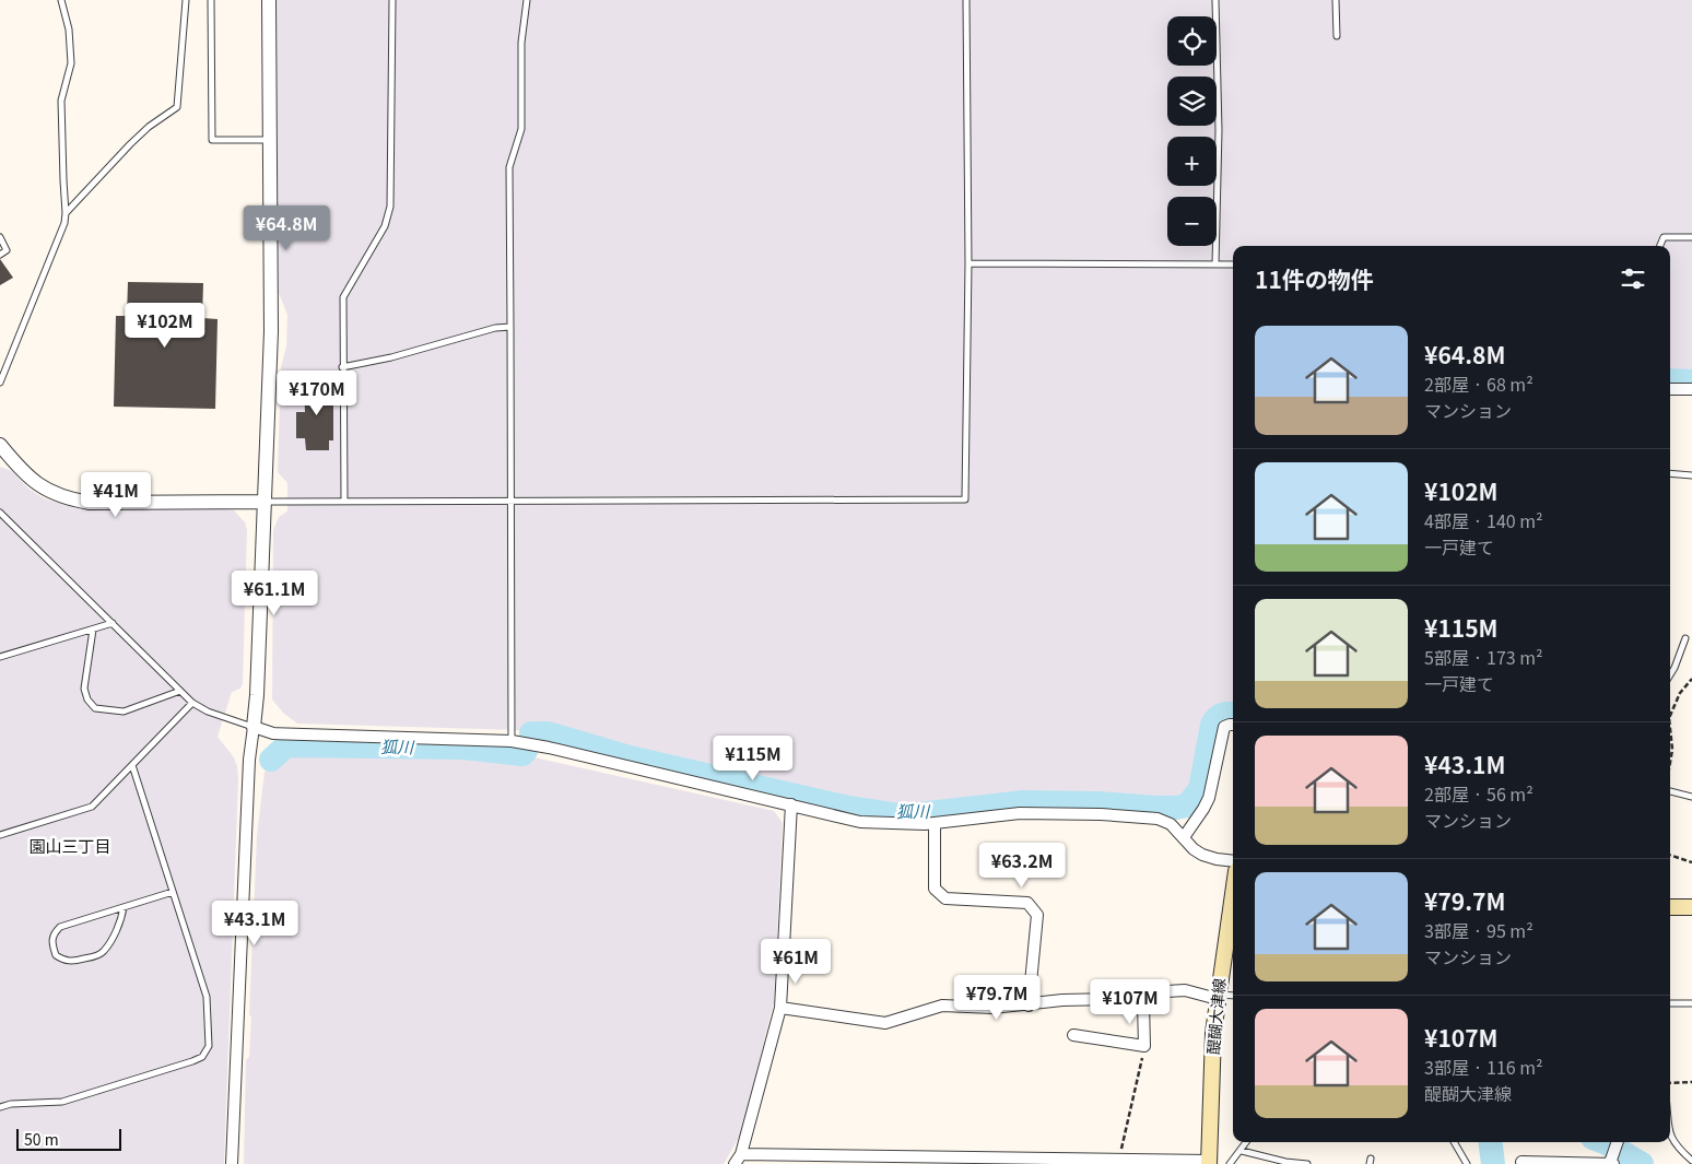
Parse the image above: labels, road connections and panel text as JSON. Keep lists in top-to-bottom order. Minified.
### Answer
{"streets":{"main road":["醍醐大津線"]},"districts":["園山三丁目"],"water":["狐川"],"scale_bar":"50 m","page":{"map_buttons":["+","−"],"price":["¥64.8M","¥102M","¥170M","¥41M","¥61.1M","¥115M","¥63.2M","¥43.1M","¥61M","¥79.7M","¥107M"],"heading":"11件の物件","list":[{"name":"¥64.8M","note":"2部屋 · 68 m² · マンション"},{"name":"¥102M","note":"4部屋 · 140 m² · 一戸建て"},{"name":"¥115M","note":"5部屋 · 173 m² · 一戸建て"},{"name":"¥43.1M","note":"2部屋 · 56 m² · マンション"},{"name":"¥79.7M","note":"3部屋 · 95 m² · マンション"},{"name":"¥107M","note":"3部屋 · 116 m² · 醍醐大津線"}],"scale":"50 m"}}
